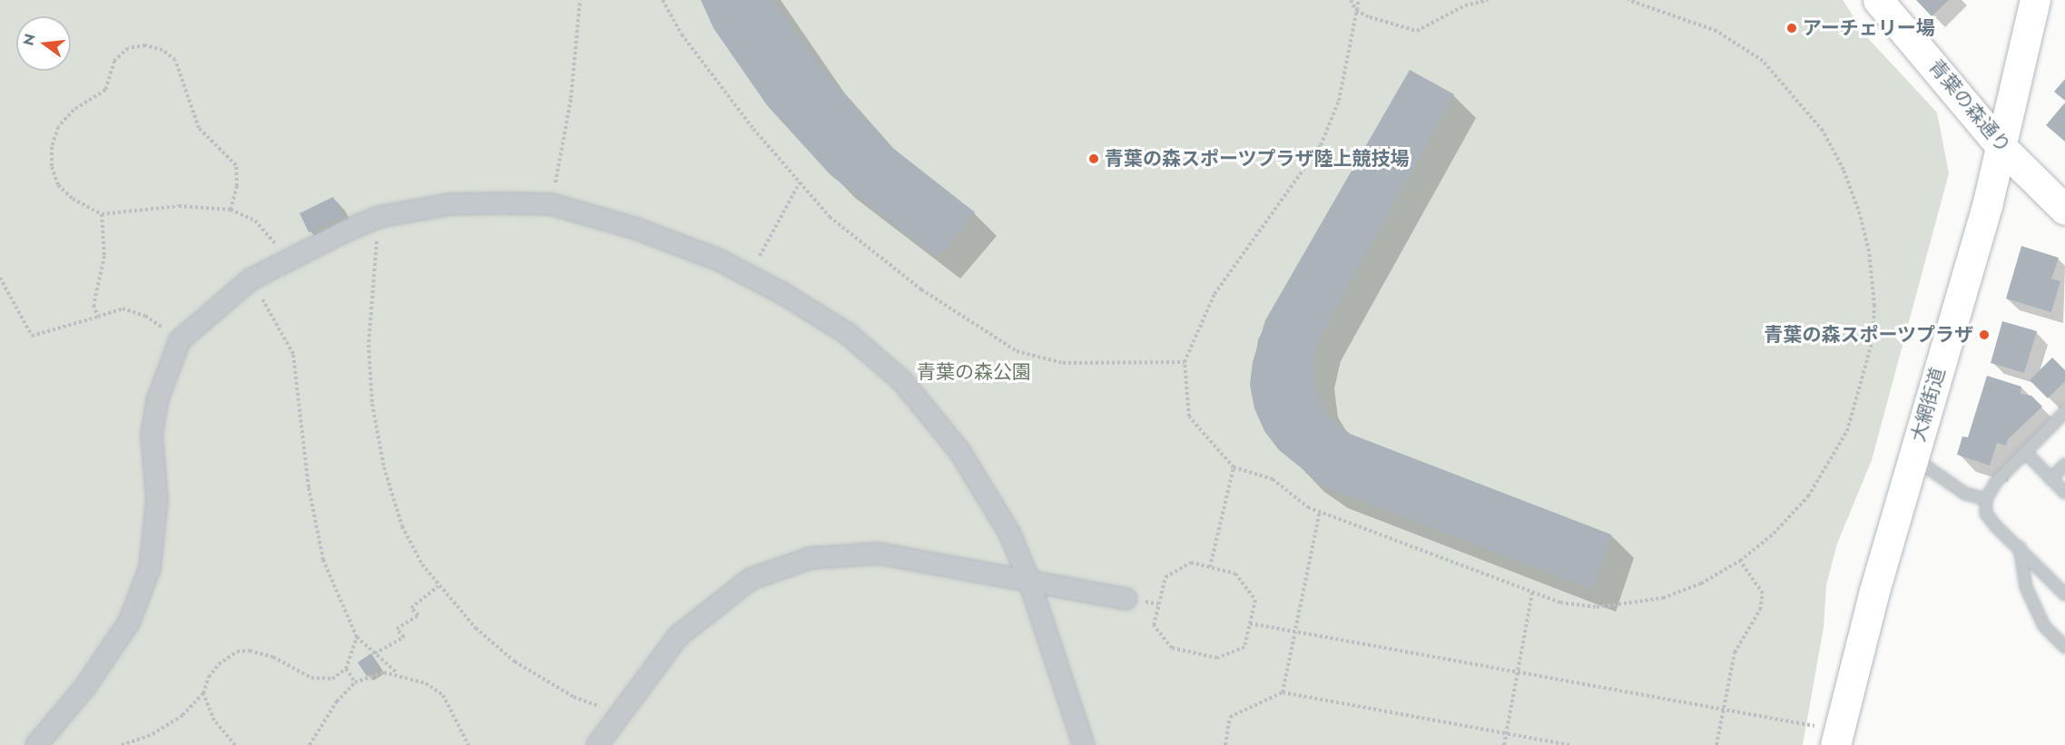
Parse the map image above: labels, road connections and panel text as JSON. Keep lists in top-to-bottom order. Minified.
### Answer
{"streets":{"main road":["青葉の森通り","大網街道"]},"crossings":[["青葉の森通り","大網街道"]],"parks":["青葉の森公園"],"places":["アーチェリー場","青葉の森スポーツプラザ陸上競技場","青葉の森スポーツプラザ"],"north":"left"}
